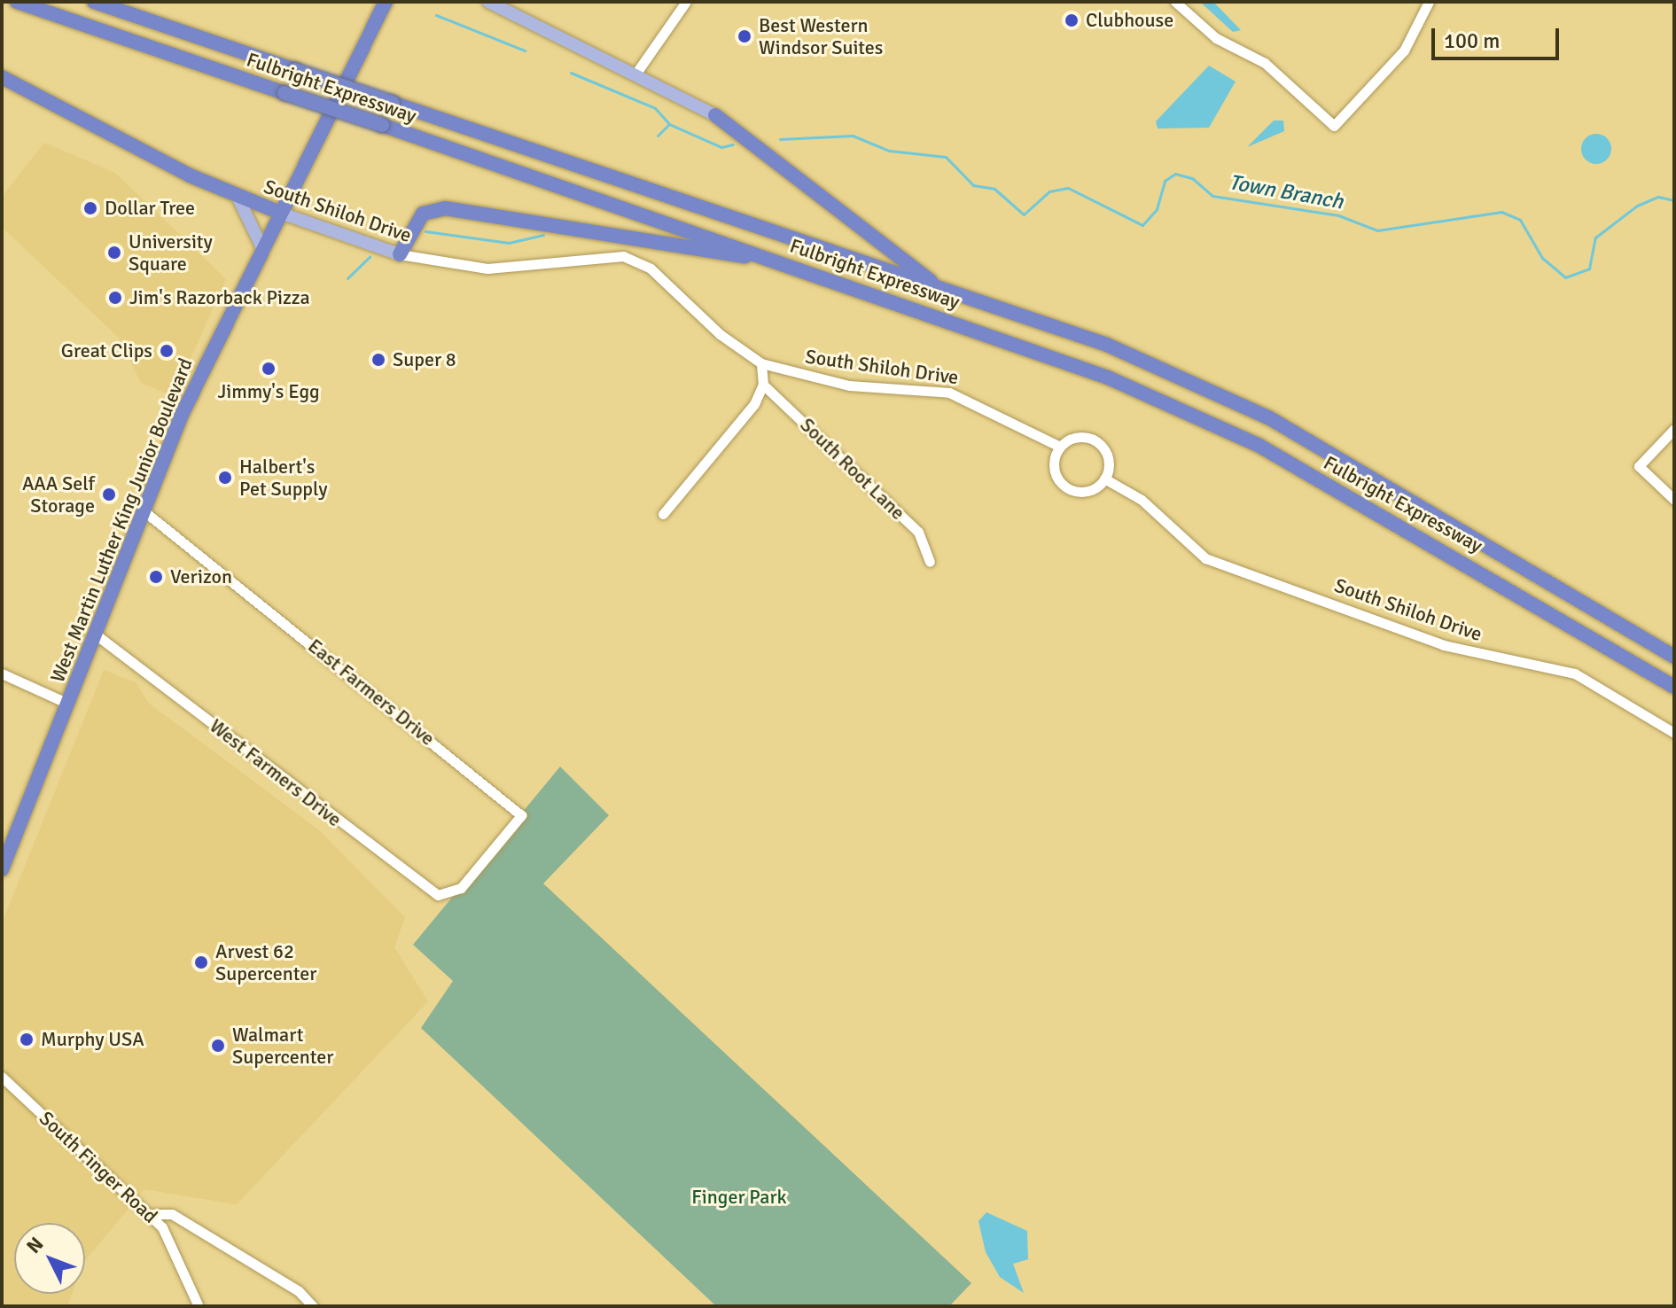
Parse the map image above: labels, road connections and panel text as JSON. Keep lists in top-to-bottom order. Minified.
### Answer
{"streets":{"highway":["Fulbright Expressway","South Shiloh Drive","West Martin Luther King Junior Boulevard"],"street":["South Root Lane","East Farmers Drive","West Farmers Drive","South Finger Road"]},"crossings":[["South Shiloh Drive","West Martin Luther King Junior Boulevard"],["West Martin Luther King Junior Boulevard","East Farmers Drive"],["West Martin Luther King Junior Boulevard","West Farmers Drive"],["East Farmers Drive","West Farmers Drive"]],"water":["Town Branch"],"parks":["Finger Park"],"places":["Clubhouse","Best Western Windsor Suites","Dollar Tree","University Square","Jim's Razorback Pizza","Great Clips","Super 8","Jimmy's Egg","Halbert's Pet Supply","AAA Self Storage","Verizon","Arvest 62 Supercenter","Murphy USA","Walmart Supercenter"],"scale_bar":"100 m","north":"top left"}
